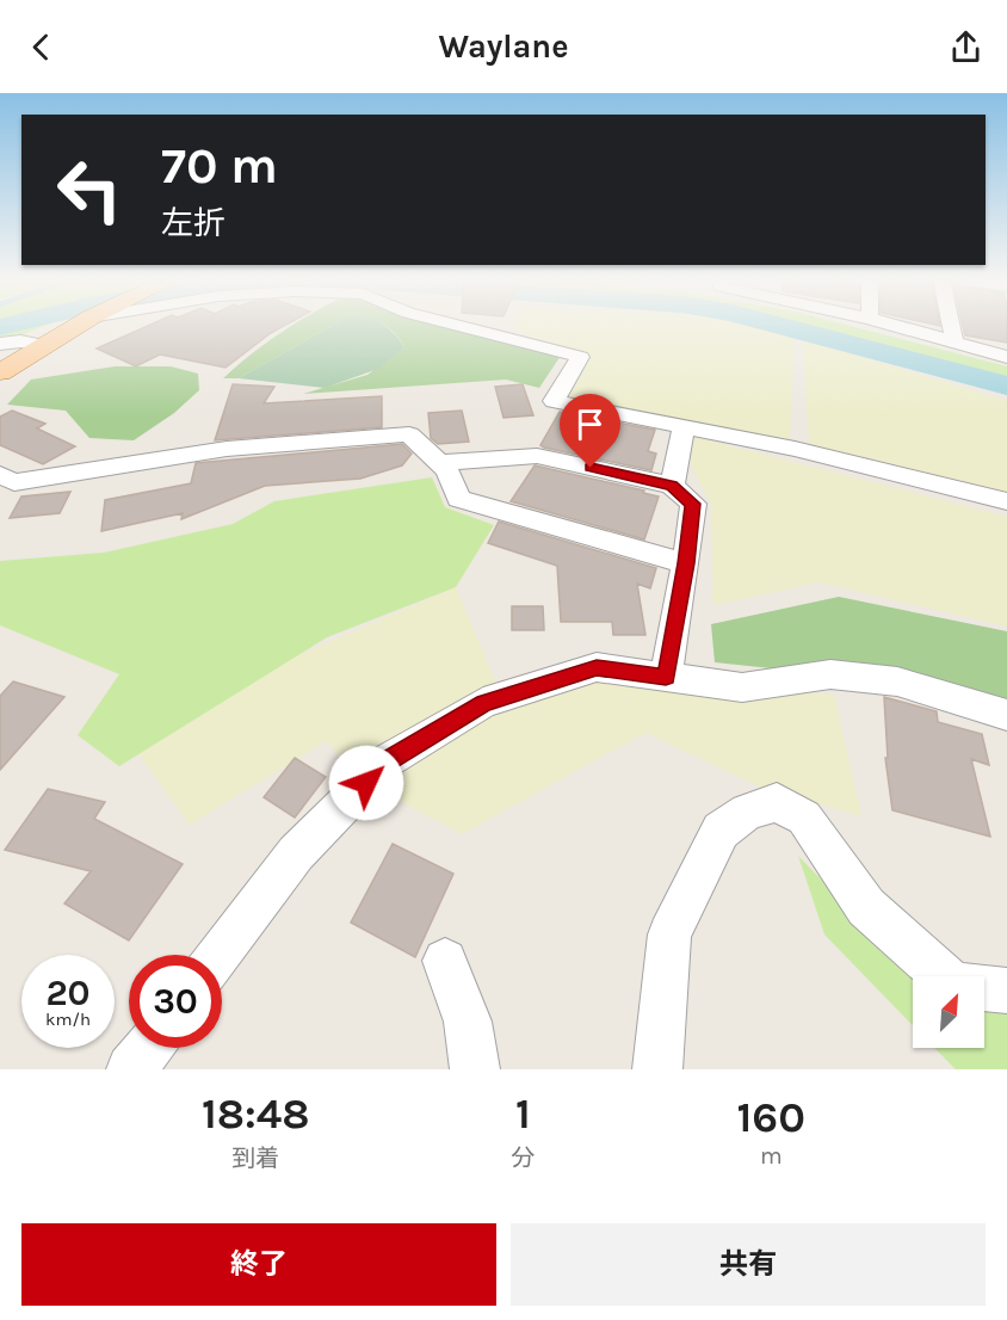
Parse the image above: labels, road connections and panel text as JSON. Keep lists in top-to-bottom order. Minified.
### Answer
{"north":"top right","page":{"header":"Waylane","turn":["70 m","左折"],"speed":"20 km/h","limit":"30","eta":["18:48","到着","1","分","160","m"],"buttons":["終了","共有"]}}
